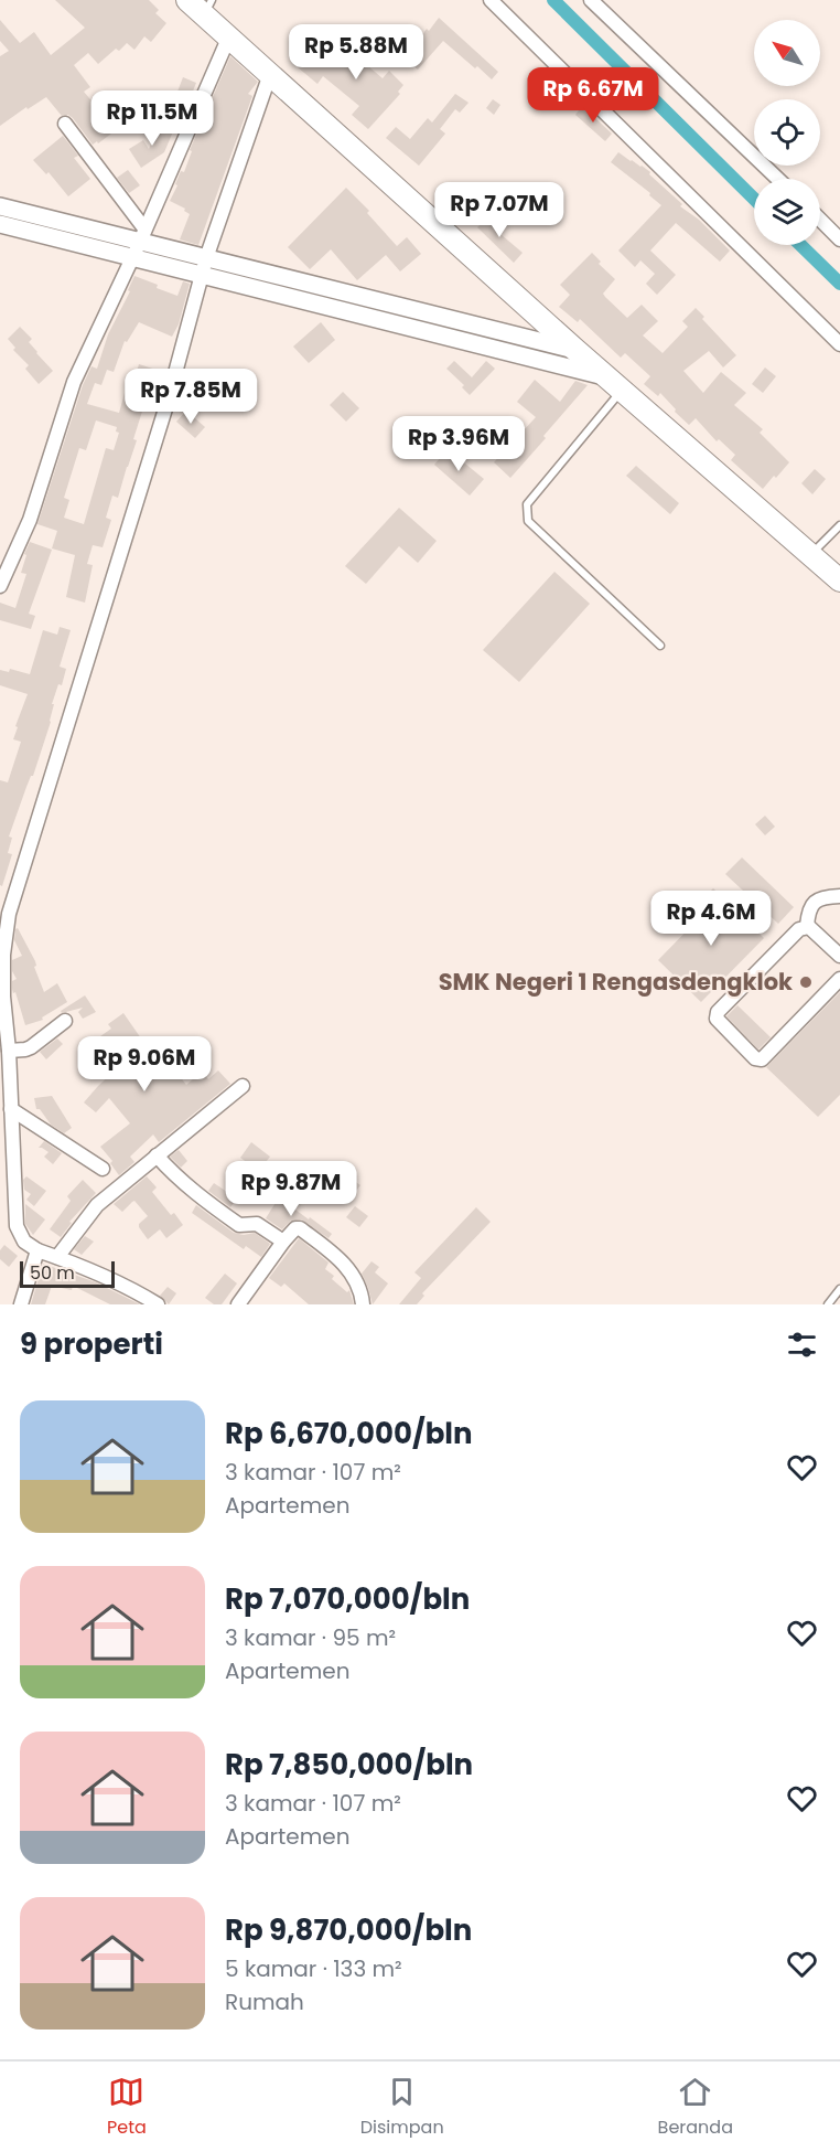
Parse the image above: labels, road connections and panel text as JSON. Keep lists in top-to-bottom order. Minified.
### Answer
{"places":["SMK Negeri 1 Rengasdengklok"],"scale_bar":"50 m","north":"top left","page":{"price":["Rp 5.88M","Rp 6.67M","Rp 11.5M","Rp 7.07M","Rp 7.85M","Rp 3.96M","Rp 4.6M","Rp 9.06M","Rp 9.87M"],"scale":"50 m","heading":"9 properti","list":[{"name":"Rp 6,670,000/bln","note":"3 kamar · 107 m² · Apartemen"},{"name":"Rp 7,070,000/bln","note":"3 kamar · 95 m² · Apartemen"},{"name":"Rp 7,850,000/bln","note":"3 kamar · 107 m² · Apartemen"},{"name":"Rp 9,870,000/bln","note":"5 kamar · 133 m² · Rumah"}],"tabs":["Peta","Disimpan","Beranda"]}}
